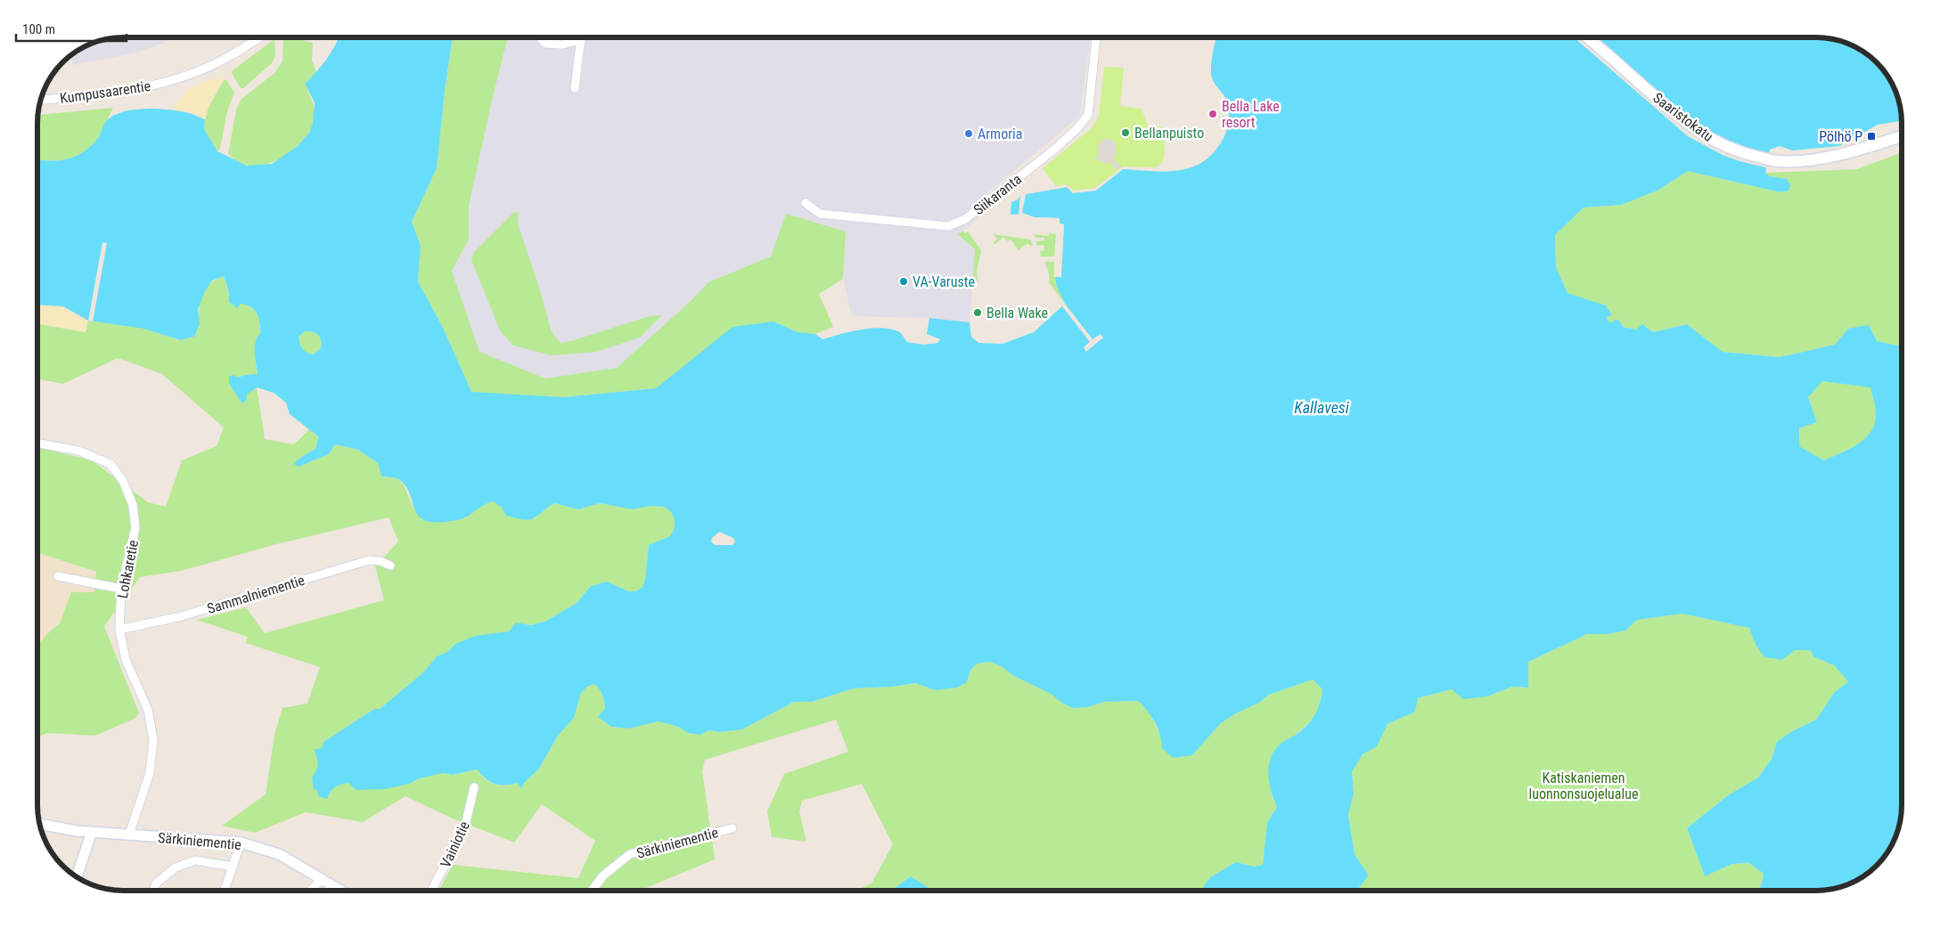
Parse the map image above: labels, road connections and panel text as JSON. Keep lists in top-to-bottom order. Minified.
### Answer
{"streets":{"main road":["Saaristokatu"],"street":["Kumpusaarentie","Siikaranta","Lohkaretie","Sammalniementie","Särkiniementie","Vainiotie"]},"crossings":[["Lohkaretie","Sammalniementie"],["Lohkaretie","Särkiniementie"]],"water":["Kallavesi"],"parks":["Katiskaniemen luonnonsuojelualue"],"places":{"other":["Bella Lake resort","Bellanpuisto","Armoria","VA-Varuste","Bella Wake"],"transit":["Pölhö P"]},"scale_bar":"100 m"}
